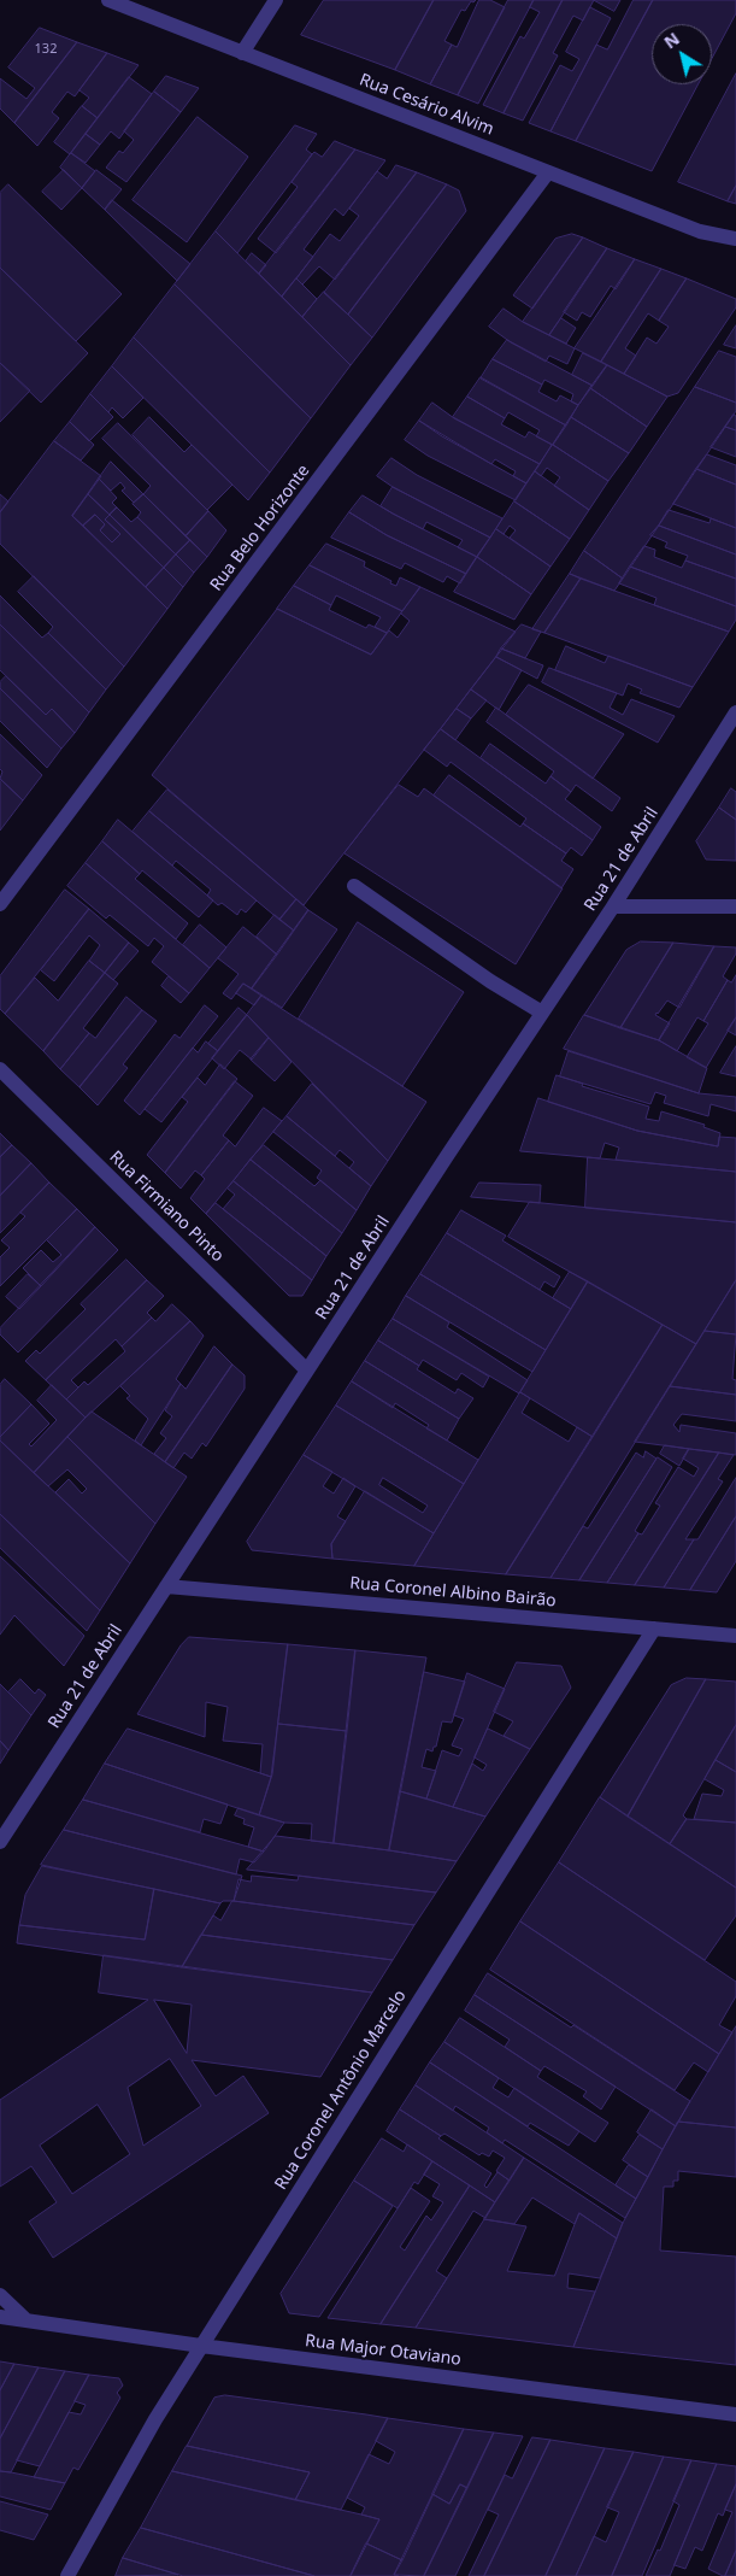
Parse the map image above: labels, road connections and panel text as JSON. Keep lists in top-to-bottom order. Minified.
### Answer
{"streets":{"street":["Rua Cesário Alvim","Rua Belo Horizonte","Rua 21 de Abril","Rua Firmiano Pinto","Rua Coronel Albino Bairão","Rua Coronel Antônio Marcelo","Rua Major Otaviano"]},"crossings":[["Rua Cesário Alvim","Rua Belo Horizonte"],["Rua 21 de Abril","Rua Firmiano Pinto"],["Rua 21 de Abril","Rua Coronel Albino Bairão"],["Rua Coronel Albino Bairão","Rua Coronel Antônio Marcelo"],["Rua Coronel Antônio Marcelo","Rua Major Otaviano"]],"house_numbers":["132"],"north":"top left"}
